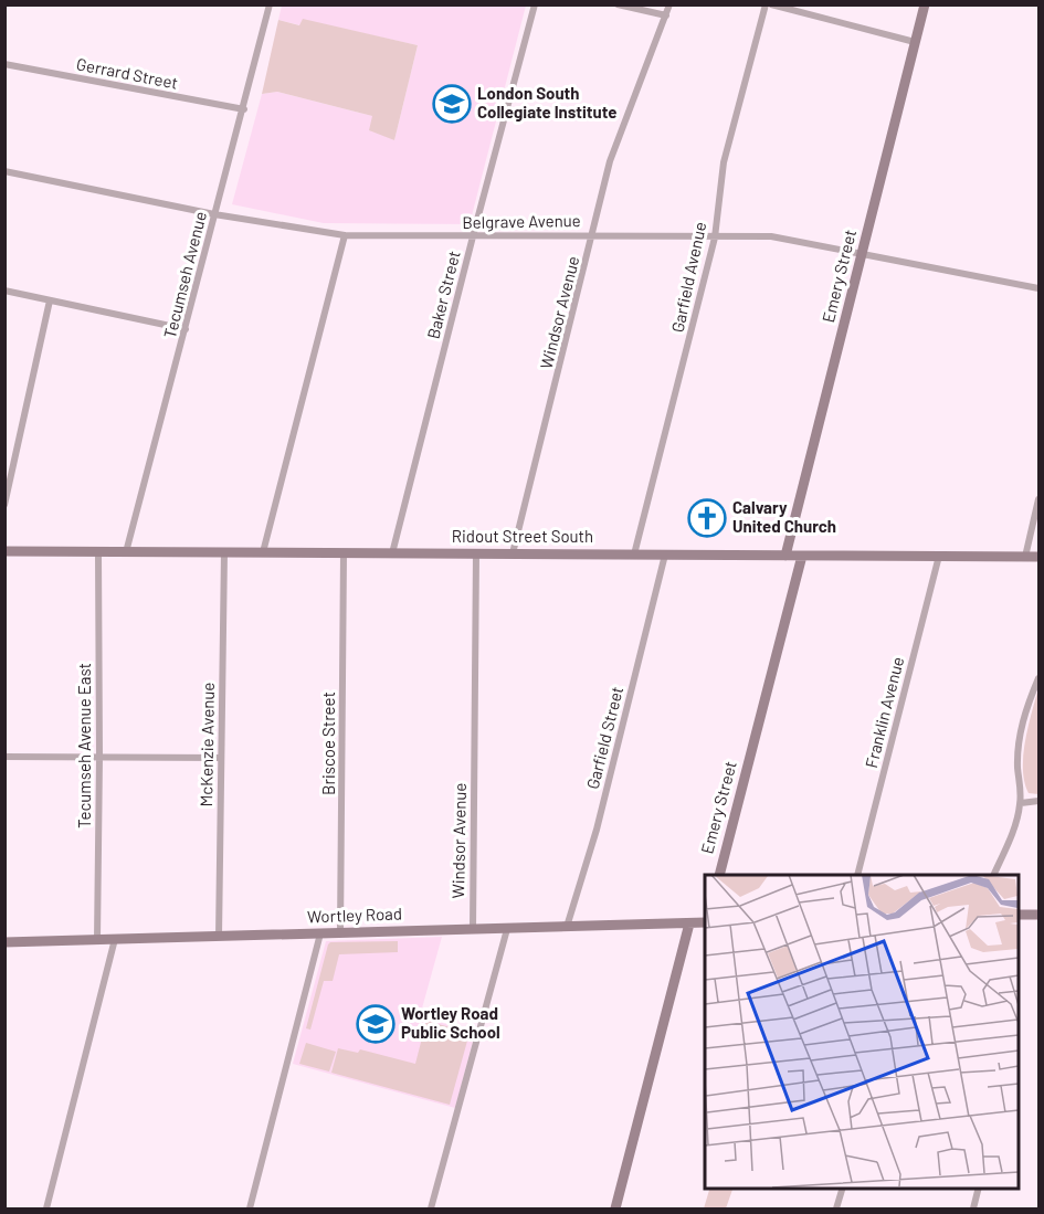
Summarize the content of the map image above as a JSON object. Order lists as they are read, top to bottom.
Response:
{
  "streets": {
    "street": [
      "Gerrard Street",
      "Belgrave Avenue",
      "Tecumseh Avenue",
      "Emery Street",
      "Garfield Avenue",
      "Baker Street",
      "Windsor Avenue",
      "Ridout Street South",
      "Franklin Avenue",
      "Garfield Street",
      "Briscoe Street",
      "McKenzie Avenue",
      "Tecumseh Avenue East",
      "Wortley Road"
    ]
  },
  "crossings": [
    ["Gerrard Street", "Tecumseh Avenue"],
    ["Belgrave Avenue", "Tecumseh Avenue"],
    ["Belgrave Avenue", "Emery Street"],
    ["Belgrave Avenue", "Garfield Avenue"],
    ["Belgrave Avenue", "Baker Street"],
    ["Belgrave Avenue", "Windsor Avenue"],
    ["Tecumseh Avenue", "Ridout Street South"],
    ["Emery Street", "Ridout Street South"],
    ["Garfield Avenue", "Ridout Street South"],
    ["Baker Street", "Ridout Street South"],
    ["Windsor Avenue", "Ridout Street South"],
    ["Windsor Avenue", "Wortley Road"],
    ["Ridout Street South", "Franklin Avenue"],
    ["Ridout Street South", "Garfield Street"],
    ["Ridout Street South", "Briscoe Street"],
    ["Ridout Street South", "McKenzie Avenue"],
    ["Ridout Street South", "Tecumseh Avenue East"],
    ["Garfield Street", "Wortley Road"],
    ["Briscoe Street", "Wortley Road"],
    ["McKenzie Avenue", "Wortley Road"],
    ["Tecumseh Avenue East", "Wortley Road"]
  ],
  "places": {
    "school or university": ["London South Collegiate Institute", "Wortley Road Public School"],
    "church": ["Calvary United Church"]
  }
}
